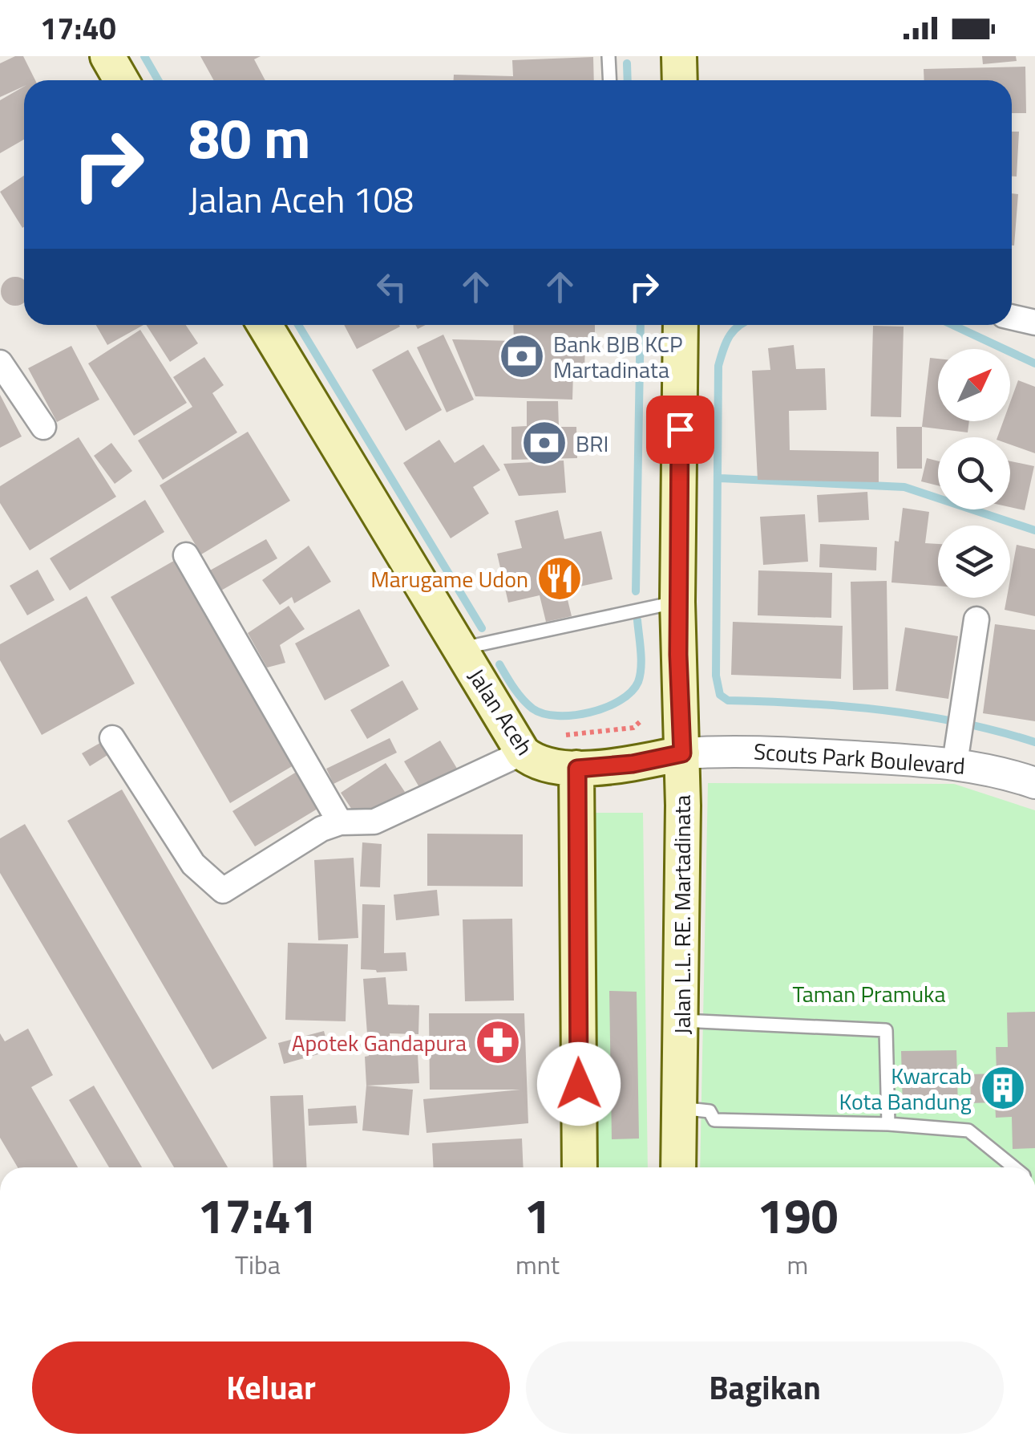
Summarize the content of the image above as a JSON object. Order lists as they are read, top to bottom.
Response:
{
  "streets": {
    "main road": ["Jalan Aceh", "Jalan L.L. RE. Martadinata"],
    "street": ["Scouts Park Boulevard"]
  },
  "crossings": [
    ["Jalan Aceh", "Scouts Park Boulevard"],
    ["Jalan Aceh", "Jalan L.L. RE. Martadinata"],
    ["Scouts Park Boulevard", "Jalan L.L. RE. Martadinata"]
  ],
  "parks": ["Taman Pramuka"],
  "places": {
    "bank": ["Bank BJB KCP Martadinata", "BRI"],
    "restaurant": ["Marugame Udon"],
    "pharmacy": ["Apotek Gandapura"],
    "building": ["Kwarcab Kota Bandung"]
  },
  "north": "top right",
  "page": {
    "status": "17:40",
    "turn": ["80 m", "Jalan Aceh 108"],
    "eta": [
      "17:41",
      "Tiba",
      "1",
      "mnt",
      "190",
      "m"
    ],
    "buttons": ["Keluar", "Bagikan"]
  }
}
